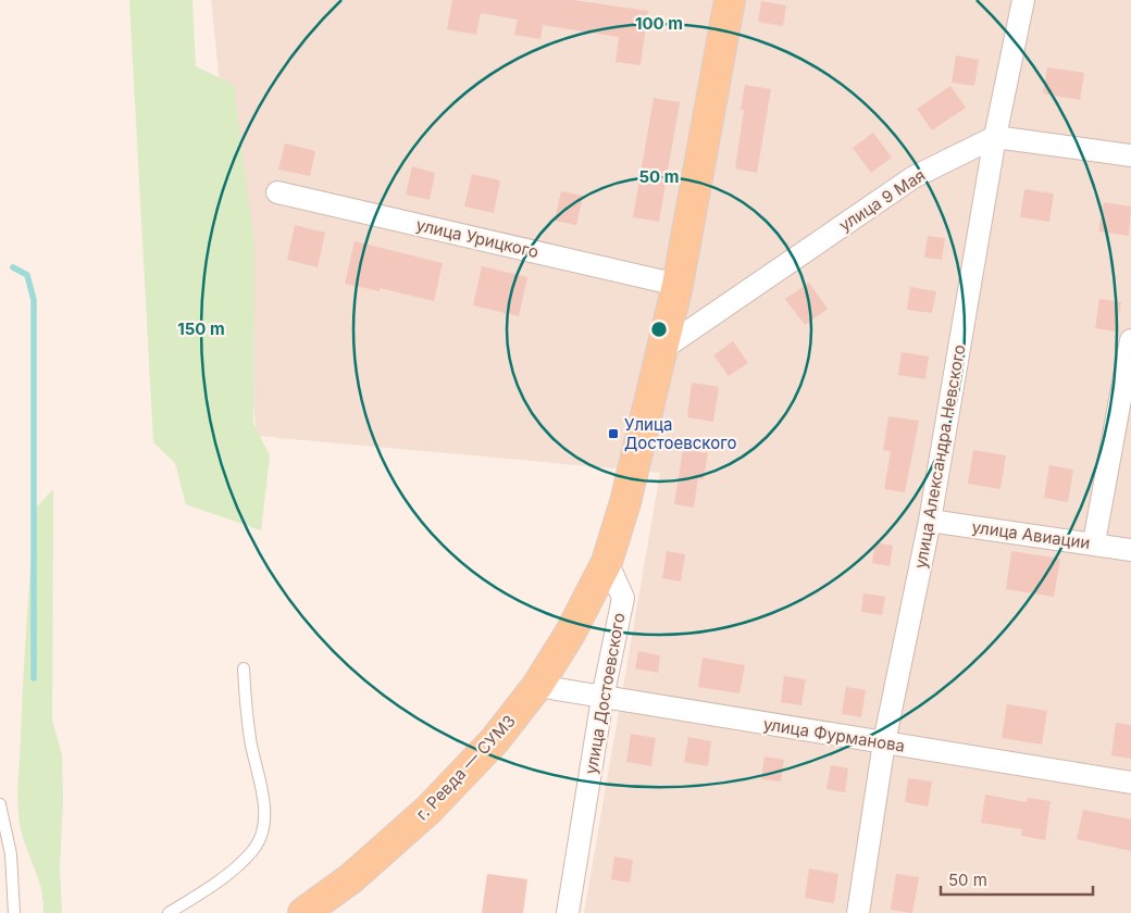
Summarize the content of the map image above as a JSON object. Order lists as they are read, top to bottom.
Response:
{
  "streets": {
    "main road": ["г. Ревда — СУМЗ"],
    "street": [
      "улица 9 Мая",
      "улица Урицкого",
      "улица Александра Невского",
      "улица Авиации",
      "улица Достоевского",
      "улица Фурманова"
    ]
  },
  "crossings": [
    ["улица 9 Мая", "улица Александра Невского"],
    ["улица Александра Невского", "улица Авиации"],
    ["улица Александра Невского", "улица Фурманова"],
    ["улица Достоевского", "улица Фурманова"],
    ["улица Достоевского", "г. Ревда — СУМЗ"],
    ["улица Фурманова", "г. Ревда — СУМЗ"]
  ],
  "places": {
    "transit": ["Улица Достоевского"]
  },
  "scale_bar": "50 m",
  "rings": ["100 m", "50 m", "150 m"]
}
